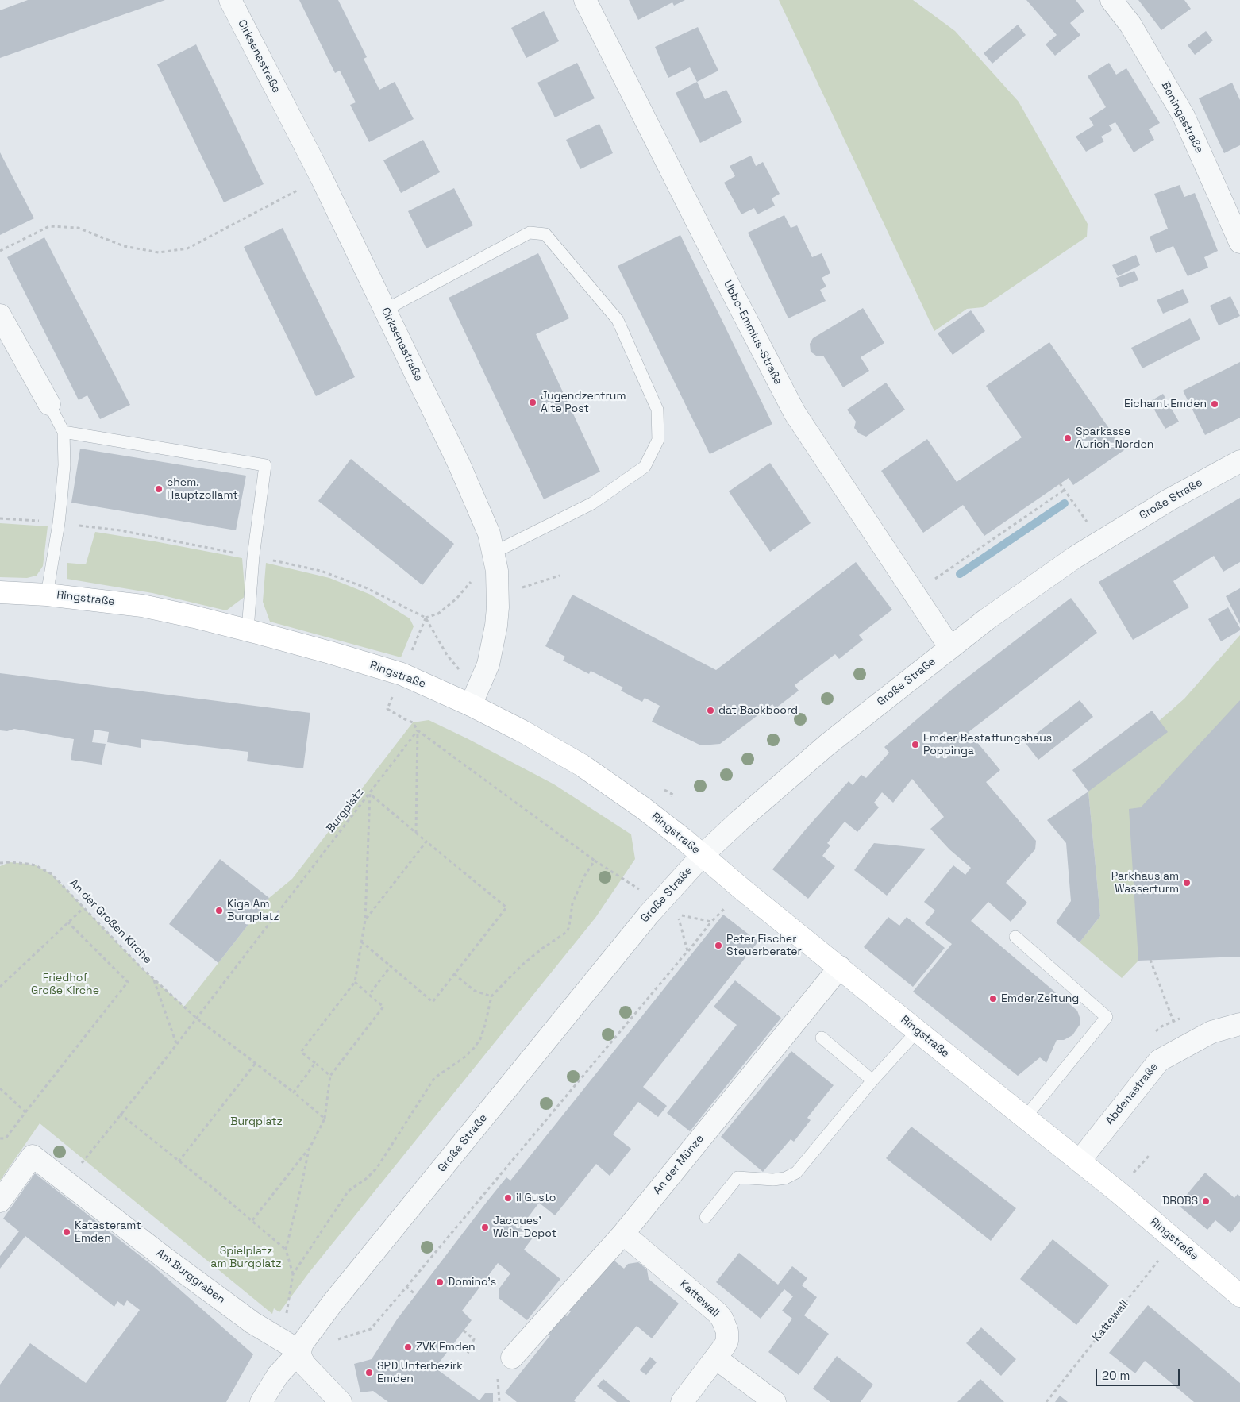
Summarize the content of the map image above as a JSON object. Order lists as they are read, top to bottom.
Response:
{
  "streets": {
    "street": [
      "Cirksenastraße",
      "Beningastraße",
      "Ubbo-Emmius-Straße",
      "Große Straße",
      "Ringstraße",
      "Abdenastraße",
      "An der Münze",
      "Am Burggraben",
      "Kattewall"
    ],
    "path": ["Burgplatz", "An der Großen Kirche"]
  },
  "crossings": [
    ["Cirksenastraße", "Ringstraße"],
    ["Ubbo-Emmius-Straße", "Große Straße"],
    ["Große Straße", "Ringstraße"],
    ["Große Straße", "Am Burggraben"],
    ["Ringstraße", "Abdenastraße"],
    ["Ringstraße", "An der Münze"],
    ["Ringstraße", "Kattewall"],
    ["Burgplatz", "An der Großen Kirche"],
    ["Burgplatz", "Am Burggraben"],
    ["An der Münze", "Kattewall"]
  ],
  "parks": ["Friedhof Große Kirche", "Burgplatz", "Spielplatz am Burgplatz"],
  "places": [
    "Jugendzentrum Alte Post",
    "Eichamt Emden",
    "Sparkasse Aurich-Norden",
    "ehem. Hauptzollamt",
    "dat Backboord",
    "Emder Bestattungshaus Poppinga",
    "Parkhaus am Wasserturm",
    "Kiga Am Burgplatz",
    "Peter Fischer Steuerberater",
    "Emder Zeitung",
    "il Gusto",
    "DROBS",
    "Jacques' Wein-Depot",
    "Katasteramt Emden",
    "Domino's",
    "ZVK Emden",
    "SPD Unterbezirk Emden"
  ],
  "scale_bar": "20 m"
}
